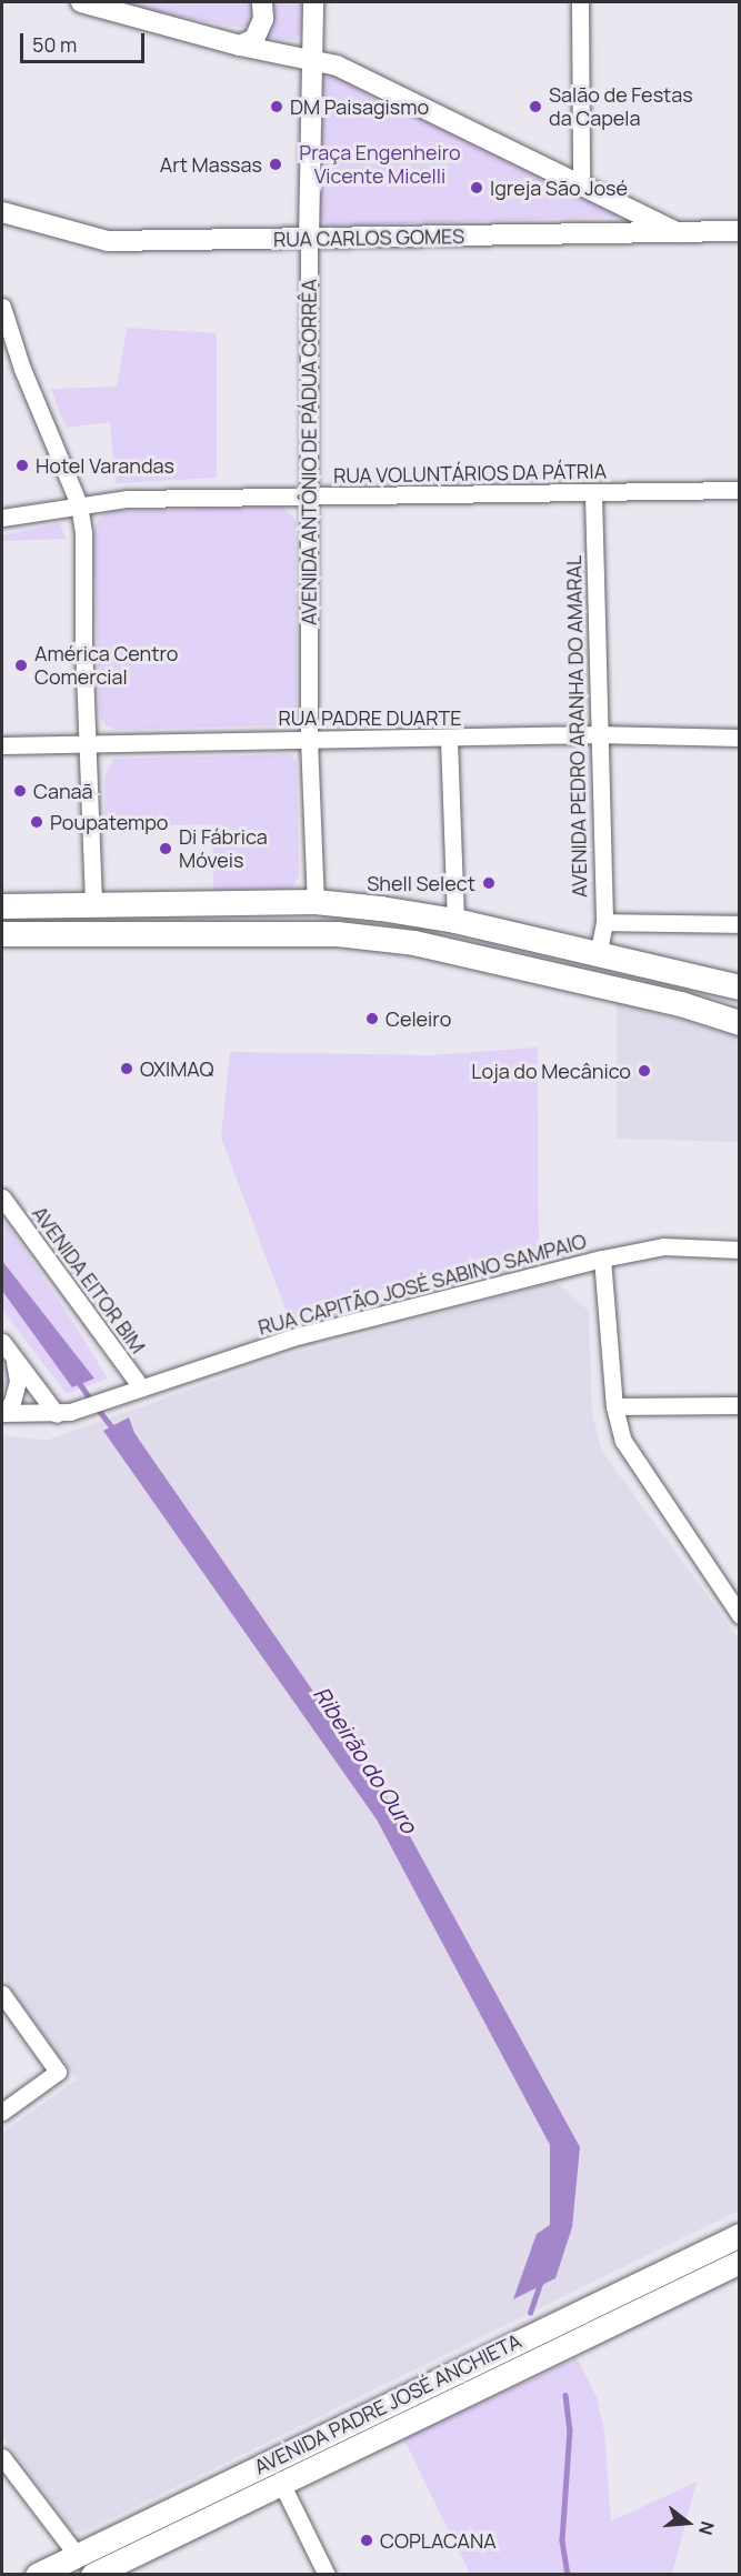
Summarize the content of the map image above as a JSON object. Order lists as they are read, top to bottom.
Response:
{
  "streets": {
    "main road": ["AVENIDA PADRE JOSÉ ANCHIETA"],
    "street": [
      "RUA CARLOS GOMES",
      "AVENIDA ANTÔNIO DE PÁDUA CORRÊA",
      "RUA VOLUNTÁRIOS DA PÁTRIA",
      "RUA PADRE DUARTE",
      "AVENIDA PEDRO ARANHA DO AMARAL",
      "AVENIDA EITOR BIM",
      "RUA CAPITÃO JOSÉ SABINO SAMPAIO"
    ]
  },
  "crossings": [
    ["RUA CARLOS GOMES", "AVENIDA ANTÔNIO DE PÁDUA CORRÊA"],
    ["AVENIDA ANTÔNIO DE PÁDUA CORRÊA", "RUA VOLUNTÁRIOS DA PÁTRIA"],
    ["AVENIDA ANTÔNIO DE PÁDUA CORRÊA", "RUA PADRE DUARTE"],
    ["RUA VOLUNTÁRIOS DA PÁTRIA", "AVENIDA PEDRO ARANHA DO AMARAL"],
    ["RUA PADRE DUARTE", "AVENIDA PEDRO ARANHA DO AMARAL"],
    ["AVENIDA EITOR BIM", "RUA CAPITÃO JOSÉ SABINO SAMPAIO"]
  ],
  "water": ["Ribeirão do Ouro"],
  "parks": ["Praça Engenheiro Vicente Micelli"],
  "places": [
    "DM Paisagismo",
    "Salão de Festas da Capela",
    "Art Massas",
    "Igreja São José",
    "Hotel Varandas",
    "América Centro Comercial",
    "Canaã",
    "Poupatempo",
    "Di Fábrica Móveis",
    "Shell Select",
    "Celeiro",
    "OXIMAQ",
    "Loja do Mecânico",
    "COPLACANA"
  ],
  "scale_bar": "50 m",
  "north": "right"
}
